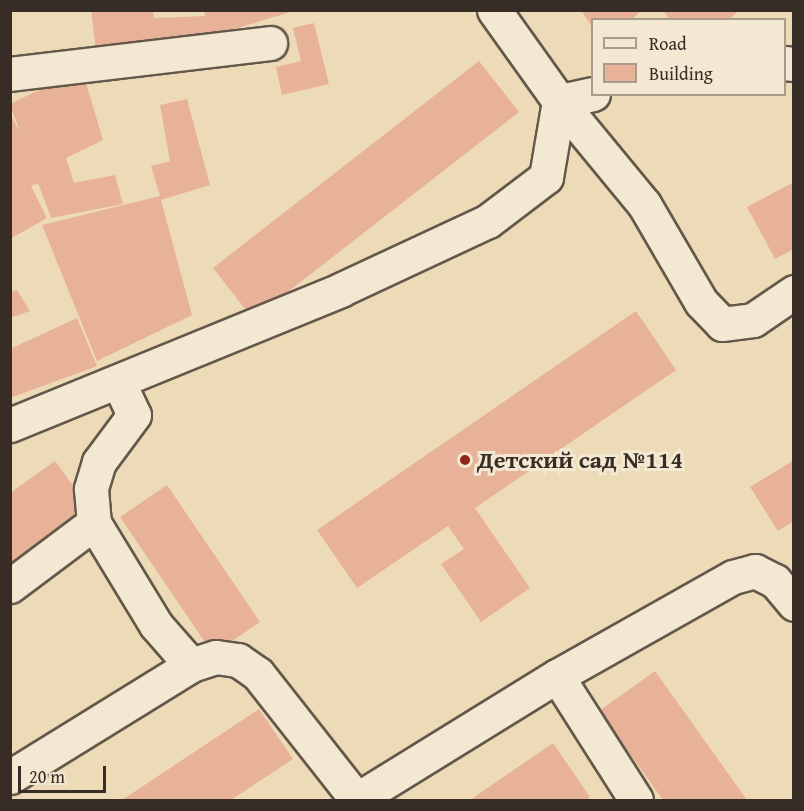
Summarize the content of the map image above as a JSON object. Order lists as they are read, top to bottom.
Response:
{
  "places": ["Детский сад №114"],
  "legend": ["Road", "Building"],
  "scale_bar": "20 m"
}
